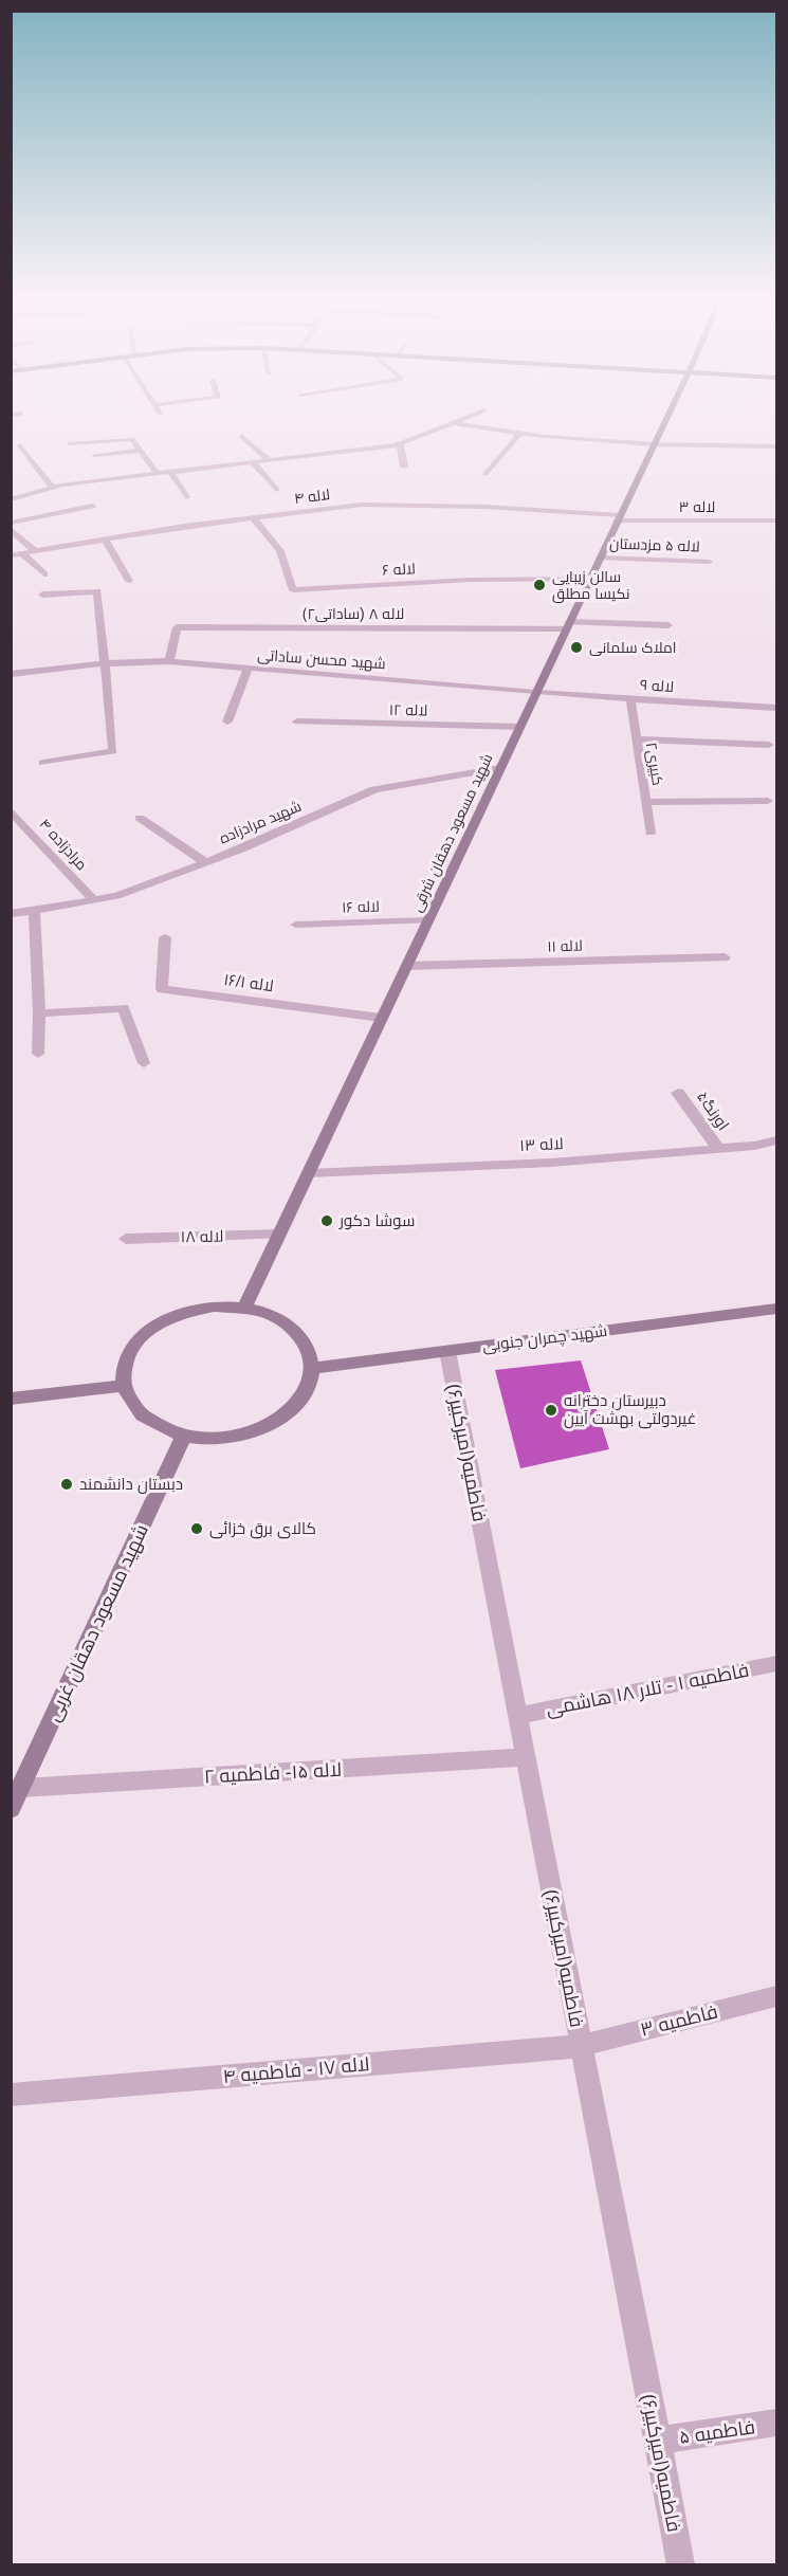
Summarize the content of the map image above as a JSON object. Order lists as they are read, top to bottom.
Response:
{
  "streets": {
    "main road": ["شهید مسعود دهقان شرقی", "شهید چمران جنوبی", "شهید مسعود دهقان غربی"],
    "street": [
      "لاله ۴",
      "لاله ۳",
      "لاله ۵ مزدستان",
      "لاله ۶",
      "لاله ۸ (ساداتی۲)",
      "شهید محسن ساداتی",
      "لاله ۹",
      "لاله ۱۲",
      "کبیری۲",
      "شهید مرادزاده",
      "مرادزاده ۴",
      "لاله ۱۶",
      "لاله ۱۱",
      "لاله ۱۶/۱",
      "اورنگ۵",
      "لاله ۱۳",
      "لاله ۱۸",
      "فاطمیه(امیرکبیر۶)",
      "فاطمیه ۱ - تلار ۱۸ هاشمی",
      "لاله ۱۵- فاطمیه ۲",
      "فاطمیه ۳",
      "لاله ۱۷ - فاطمیه ۴",
      "فاطمیه ۵"
    ]
  },
  "crossings": [
    ["لاله ۴", "لاله ۳"],
    ["لاله ۴", "لاله ۶"],
    ["لاله ۴", "شهید مسعود دهقان شرقی"],
    ["لاله ۳", "شهید مسعود دهقان شرقی"],
    ["لاله ۵ مزدستان", "شهید مسعود دهقان شرقی"],
    ["لاله ۶", "شهید مسعود دهقان شرقی"],
    ["لاله ۸ (ساداتی۲)", "شهید محسن ساداتی"],
    ["لاله ۸ (ساداتی۲)", "شهید مسعود دهقان شرقی"],
    ["شهید محسن ساداتی", "لاله ۹"],
    ["شهید محسن ساداتی", "شهید مسعود دهقان شرقی"],
    ["لاله ۹", "کبیری۲"],
    ["لاله ۹", "شهید مسعود دهقان شرقی"],
    ["لاله ۱۲", "شهید مسعود دهقان شرقی"],
    ["شهید مرادزاده", "شهید مسعود دهقان شرقی"],
    ["شهید مرادزاده", "مرادزاده ۴"],
    ["شهید مسعود دهقان شرقی", "لاله ۱۶"],
    ["شهید مسعود دهقان شرقی", "لاله ۱۱"],
    ["شهید مسعود دهقان شرقی", "لاله ۱۶/۱"],
    ["شهید مسعود دهقان شرقی", "لاله ۱۳"],
    ["شهید مسعود دهقان شرقی", "لاله ۱۸"],
    ["شهید مسعود دهقان شرقی", "شهید چمران جنوبی"],
    ["شهید مسعود دهقان شرقی", "شهید مسعود دهقان غربی"],
    ["اورنگ۵", "لاله ۱۳"],
    ["شهید چمران جنوبی", "فاطمیه(امیرکبیر۶)"],
    ["شهید چمران جنوبی", "شهید مسعود دهقان غربی"],
    ["فاطمیه(امیرکبیر۶)", "فاطمیه ۱ - تلار ۱۸ هاشمی"],
    ["فاطمیه(امیرکبیر۶)", "لاله ۱۵- فاطمیه ۲"],
    ["فاطمیه(امیرکبیر۶)", "فاطمیه ۳"],
    ["فاطمیه(امیرکبیر۶)", "لاله ۱۷ - فاطمیه ۴"],
    ["فاطمیه(امیرکبیر۶)", "فاطمیه ۵"],
    ["شهید مسعود دهقان غربی", "لاله ۱۵- فاطمیه ۲"],
    ["فاطمیه ۳", "لاله ۱۷ - فاطمیه ۴"]
  ],
  "places": [
    "سالن زیبایی نکیسا مطلق",
    "املاک سلمانی",
    "سوشا دکور",
    "دبیرستان دخترانه غیردولتی بهشت آیین",
    "دبستان دانشمند",
    "کالای برق خزائی"
  ]
}
